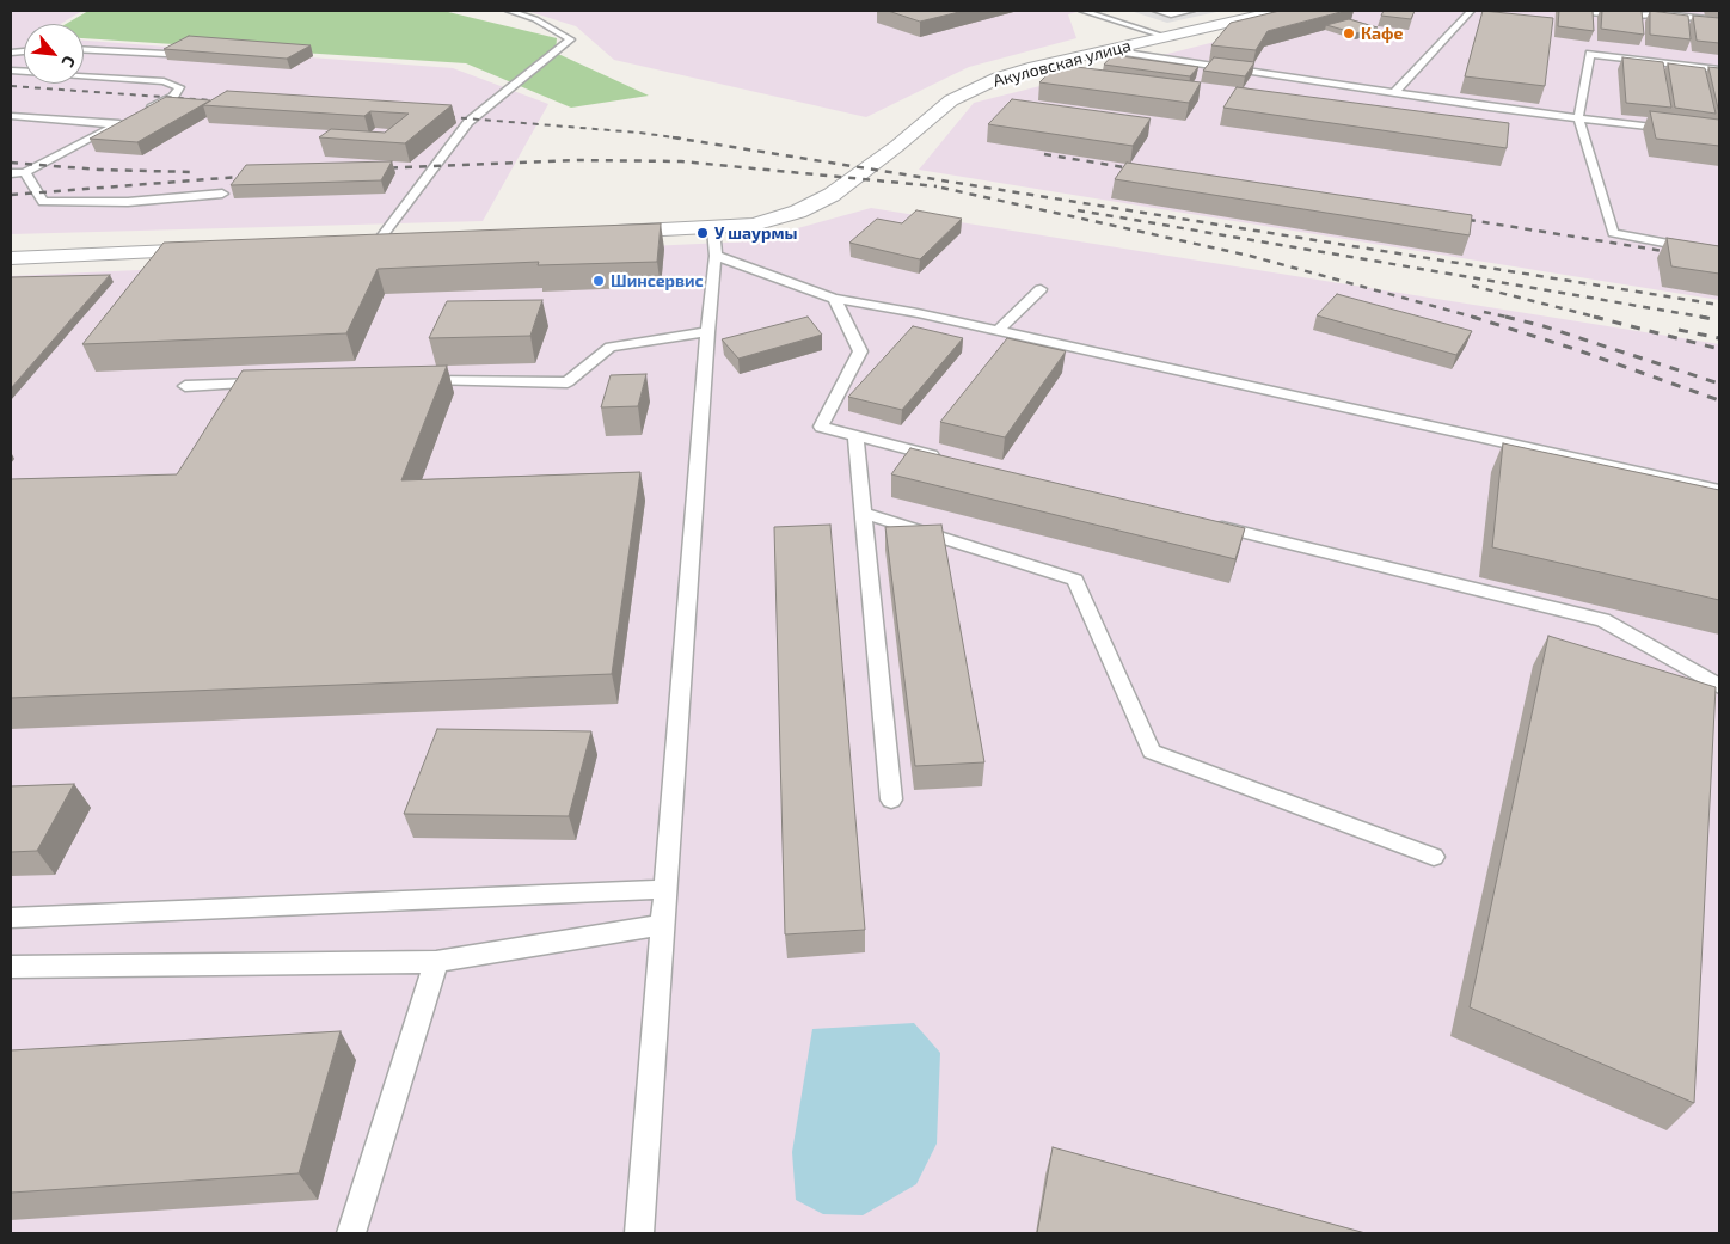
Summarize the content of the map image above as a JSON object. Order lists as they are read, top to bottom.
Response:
{
  "streets": {
    "street": ["Акуловская улица"]
  },
  "places": ["Кафе", "У шаурмы", "Шинсервис"],
  "north": "bottom right"
}
